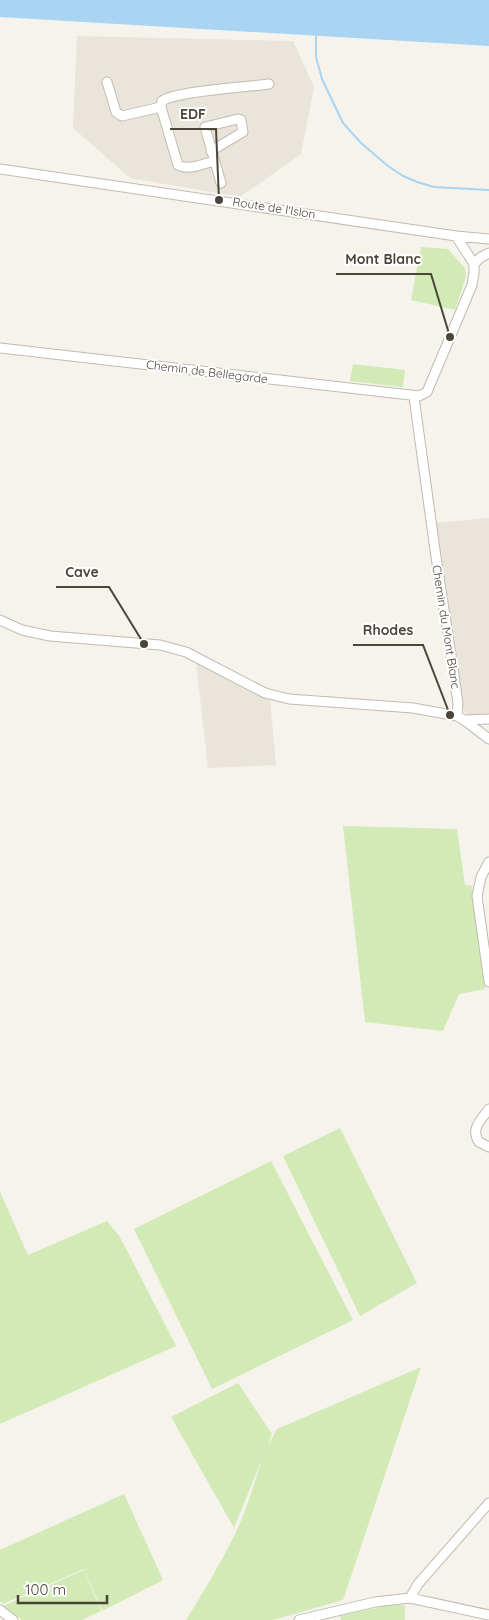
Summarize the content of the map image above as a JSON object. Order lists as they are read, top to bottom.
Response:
{
  "streets": {
    "street": ["Route de l'Islon", "Chemin de Bellegarde", "Chemin du Mont Blanc"]
  },
  "crossings": [
    ["Chemin de Bellegarde", "Chemin du Mont Blanc"]
  ],
  "places": [
    "EDF",
    "Mont Blanc",
    "Cave",
    "Rhodes"
  ],
  "scale_bar": "100 m"
}
